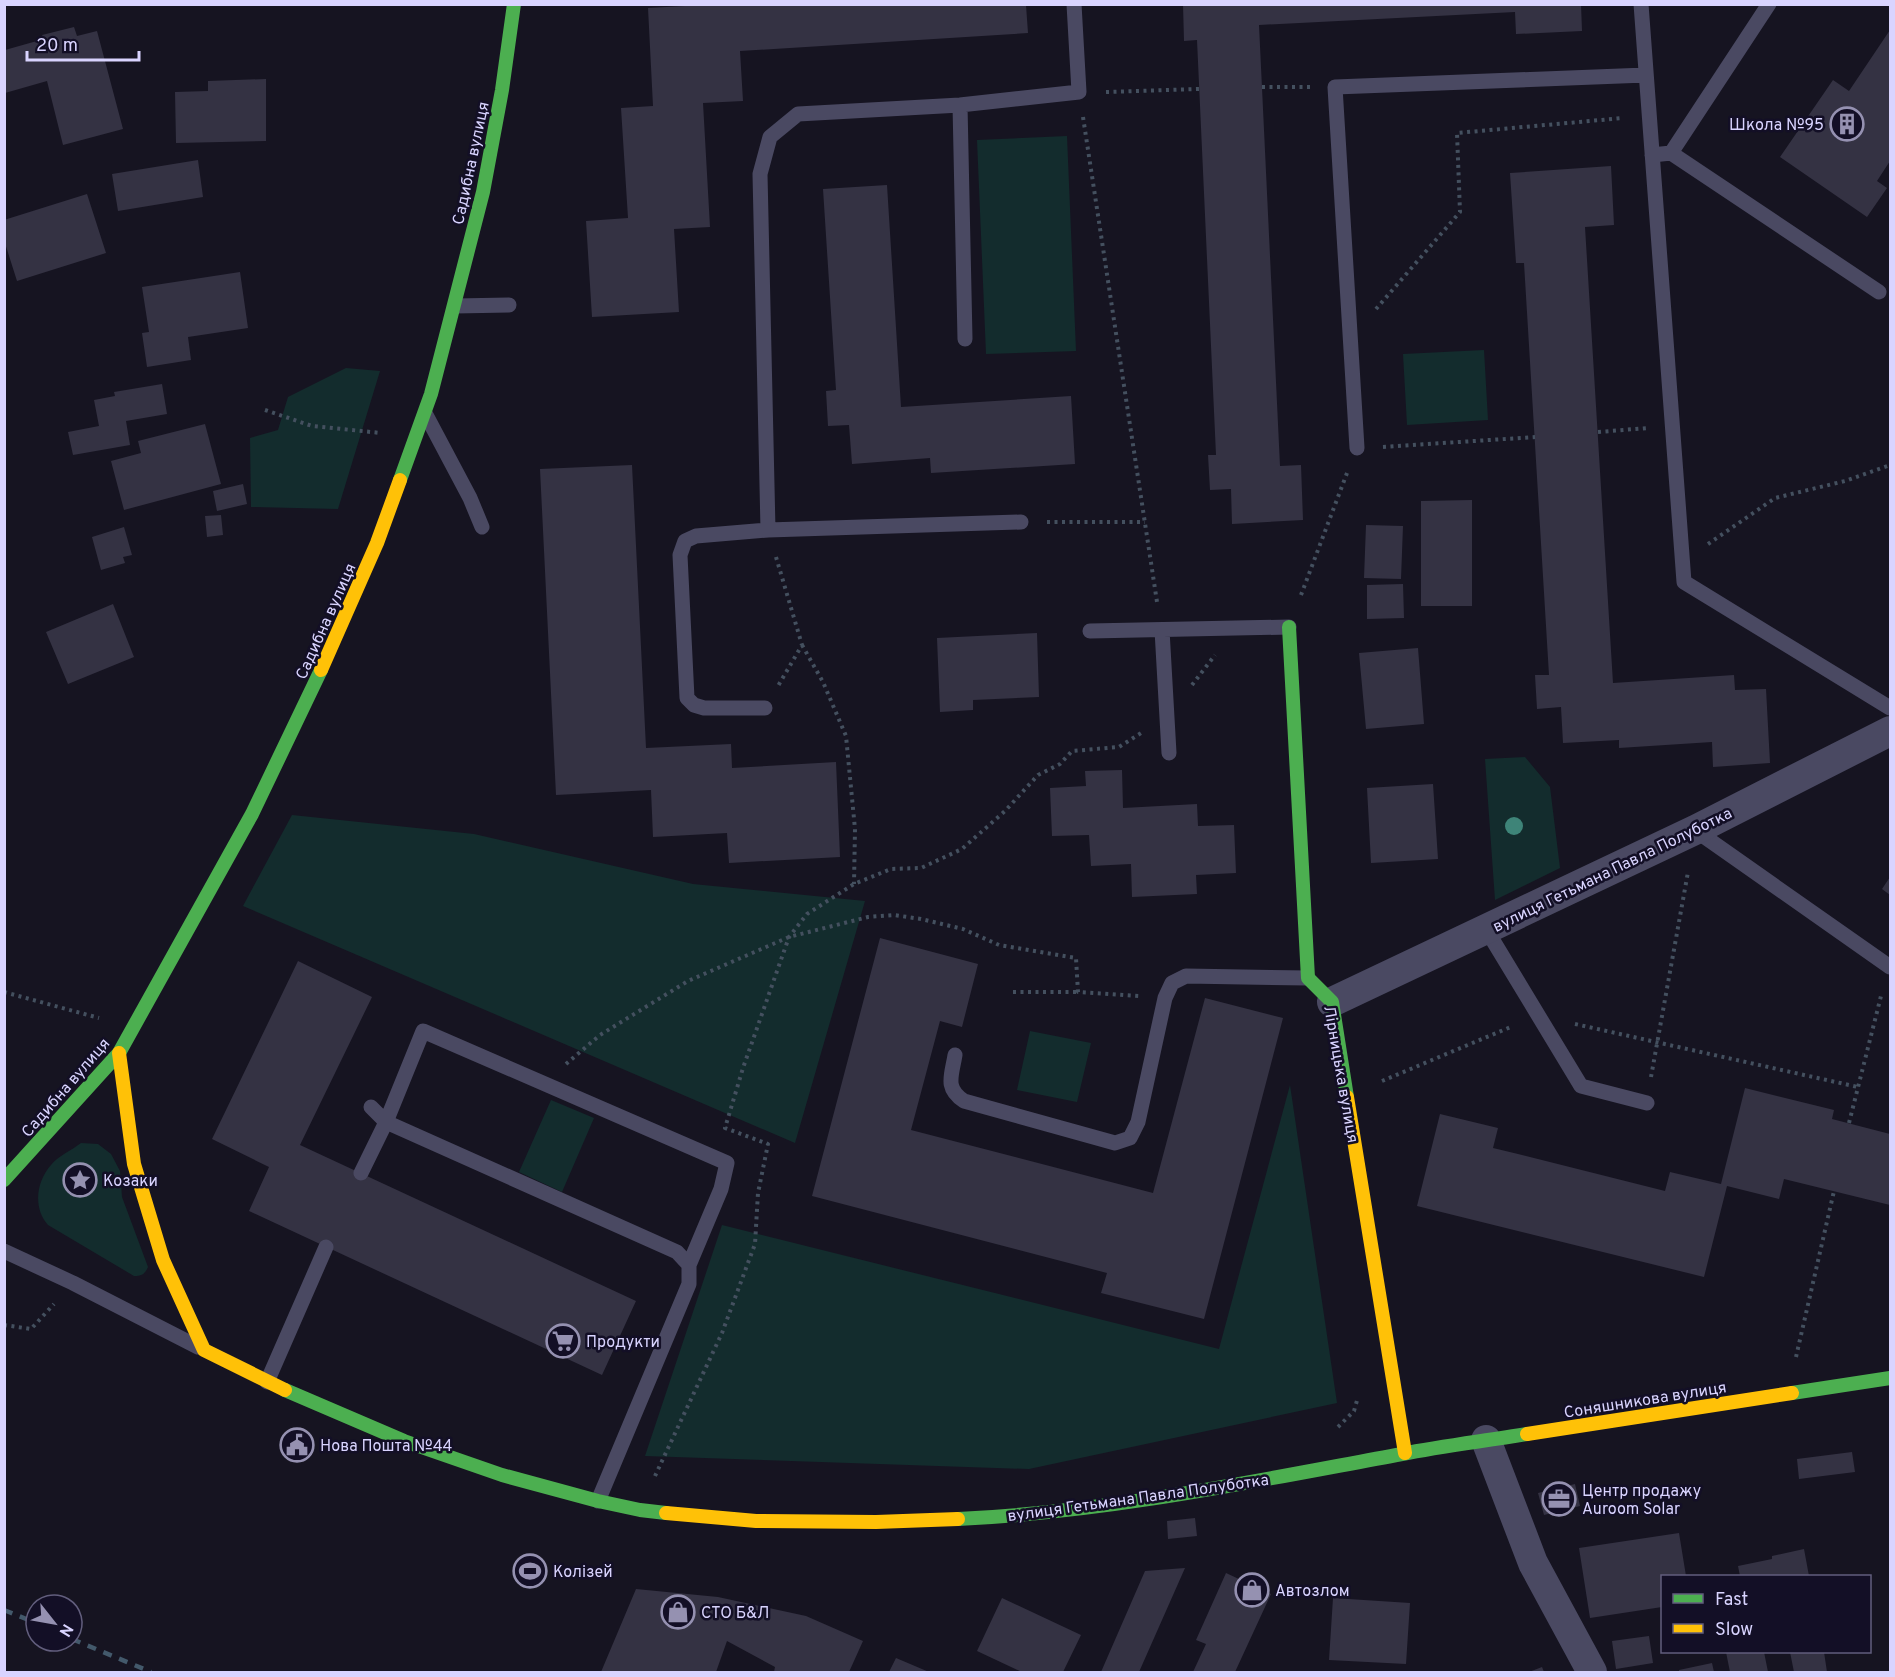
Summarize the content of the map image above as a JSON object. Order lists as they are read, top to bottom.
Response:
{
  "streets": {
    "street": [
      "Садибна вулиця",
      "вулиця Гетьмана Павла Полуботка",
      "Лірницька вулиця",
      "Соняшникова вулиця"
    ]
  },
  "crossings": [
    ["вулиця Гетьмана Павла Полуботка", "Лірницька вулиця"],
    ["вулиця Гетьмана Павла Полуботка", "Соняшникова вулиця"],
    ["Лірницька вулиця", "Соняшникова вулиця"]
  ],
  "places": {
    "building": ["Школа №95"],
    "place": ["Козаки"],
    "supermarket": ["Продукти"],
    "public building": ["Нова Пошта №44"],
    "office": ["Центр продажу Auroom Solar"],
    "sports": ["Колізей"],
    "shop": ["Автозлом", "СТО Б&Л"]
  },
  "legend": ["Fast", "Slow"],
  "scale_bar": "20 m",
  "north": "bottom right"
}
